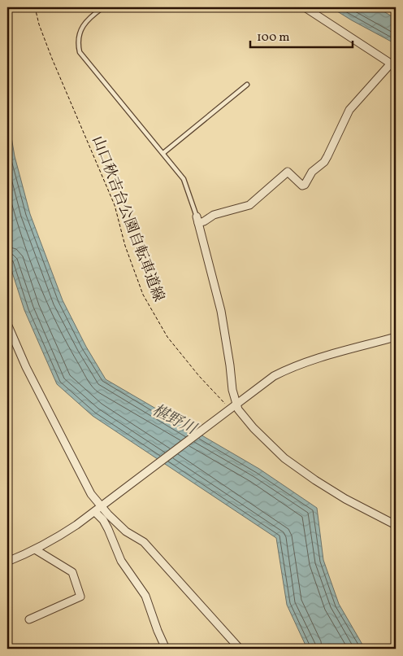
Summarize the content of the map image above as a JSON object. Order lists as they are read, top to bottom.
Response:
{
  "streets": {
    "path": ["山口秋吉台公園自転車道線"]
  },
  "water": ["椹野川"],
  "scale_bar": "100 m"
}
